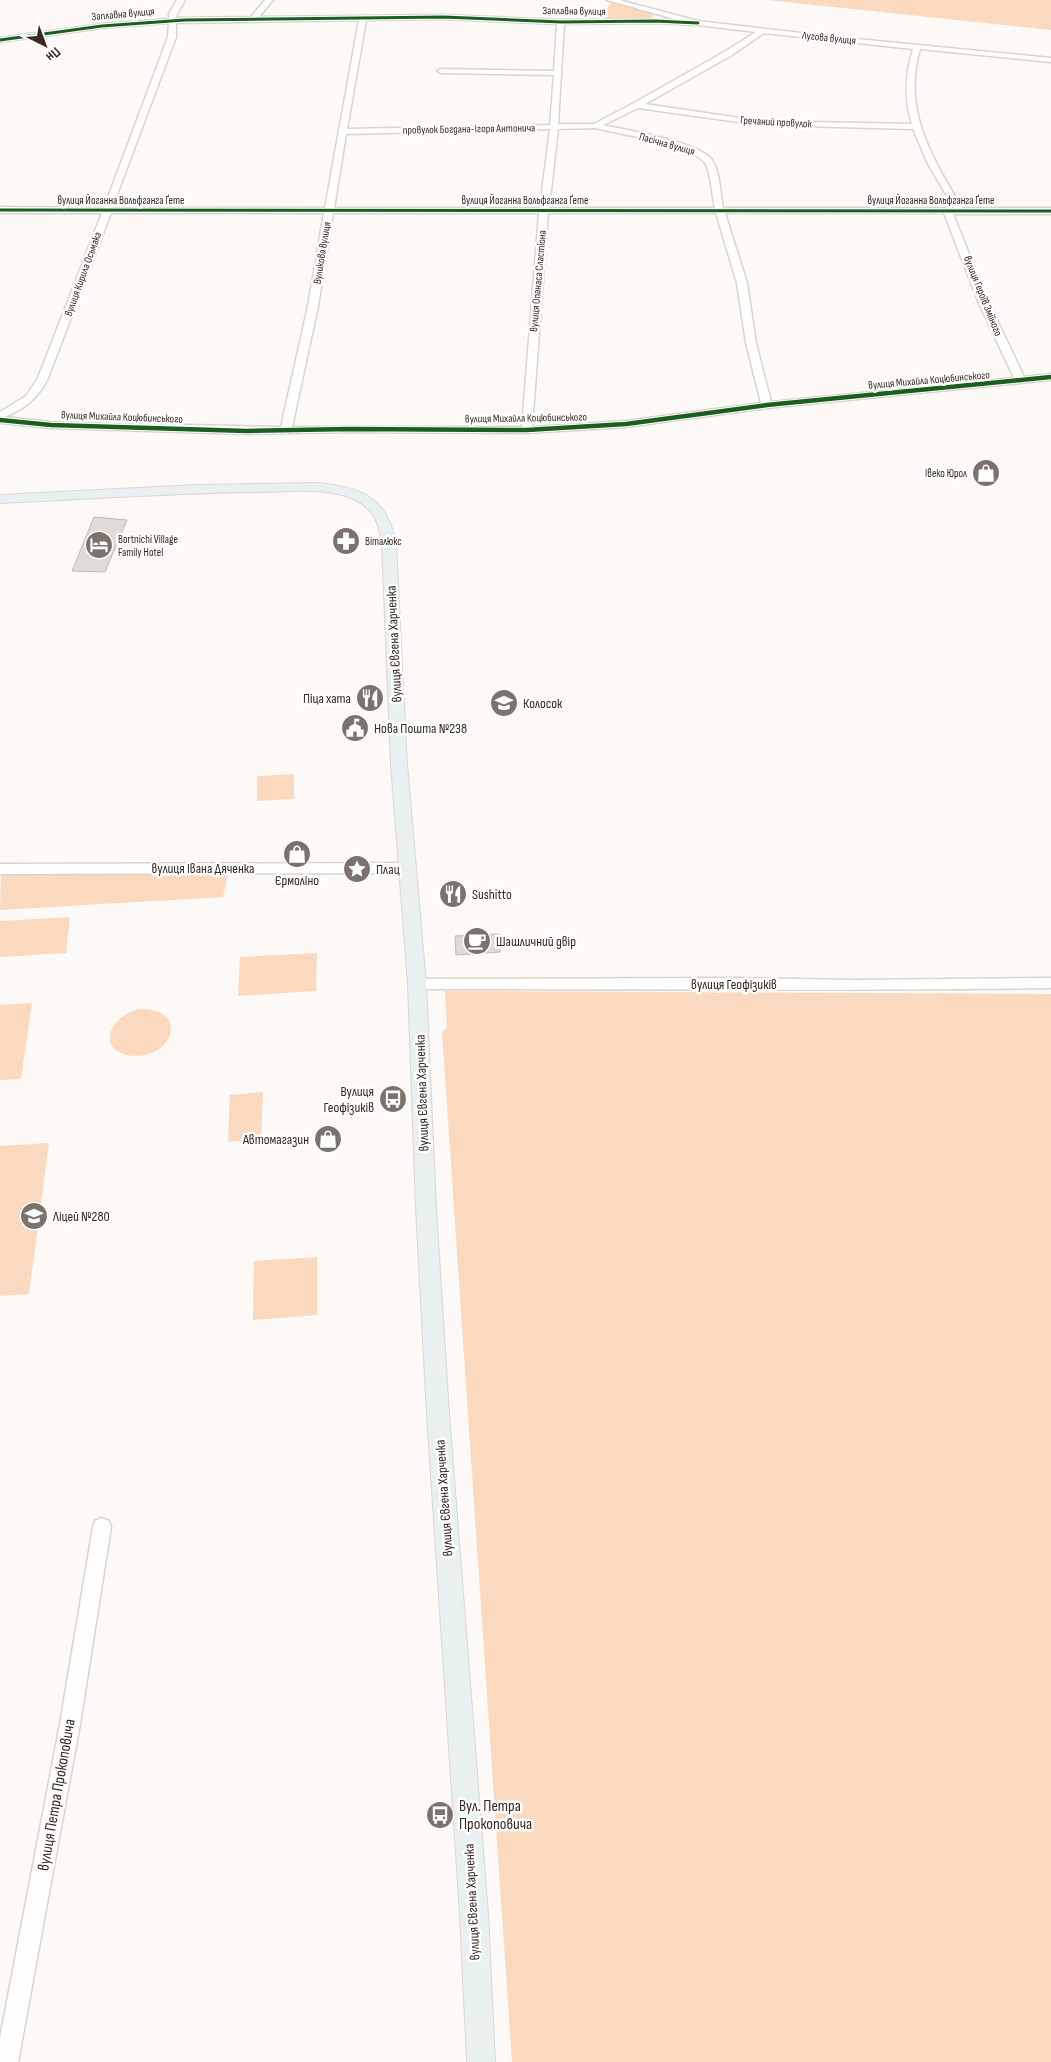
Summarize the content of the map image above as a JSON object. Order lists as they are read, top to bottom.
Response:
{
  "streets": {
    "main road": ["вулиця Євгена Харченка"],
    "street": [
      "Заплавна вулиця",
      "Лугова вулиця",
      "Гречаний провулок",
      "провулок Богдана-Ігоря Антонича",
      "Пасічна вулиця",
      "вулиця Йоганна Вольфганга Ґете",
      "Вуликова вулиця",
      "вулиця Кирила Осьмака",
      "вулиця Опанаса Сластіона",
      "вулиця Героїв Зміїного",
      "вулиця Михайла Коцюбинського",
      "вулиця Івана Дяченка",
      "вулиця Геофізиків",
      "вулиця Петра Прокоповича"
    ]
  },
  "crossings": [
    ["Заплавна вулиця", "Лугова вулиця"],
    ["Заплавна вулиця", "Вуликова вулиця"],
    ["Заплавна вулиця", "вулиця Кирила Осьмака"],
    ["Заплавна вулиця", "вулиця Опанаса Сластіона"],
    ["провулок Богдана-Ігоря Антонича", "Пасічна вулиця"],
    ["провулок Богдана-Ігоря Антонича", "Вуликова вулиця"],
    ["провулок Богдана-Ігоря Антонича", "вулиця Опанаса Сластіона"],
    ["Пасічна вулиця", "вулиця Йоганна Вольфганга Ґете"],
    ["Пасічна вулиця", "вулиця Михайла Коцюбинського"],
    ["вулиця Йоганна Вольфганга Ґете", "Вуликова вулиця"],
    ["вулиця Йоганна Вольфганга Ґете", "вулиця Кирила Осьмака"],
    ["вулиця Йоганна Вольфганга Ґете", "вулиця Опанаса Сластіона"],
    ["вулиця Йоганна Вольфганга Ґете", "вулиця Героїв Зміїного"],
    ["Вуликова вулиця", "вулиця Михайла Коцюбинського"],
    ["вулиця Опанаса Сластіона", "вулиця Михайла Коцюбинського"],
    ["вулиця Героїв Зміїного", "вулиця Михайла Коцюбинського"],
    ["вулиця Євгена Харченка", "вулиця Івана Дяченка"],
    ["вулиця Євгена Харченка", "вулиця Геофізиків"]
  ],
  "places": {
    "shop": ["Івеко Юрол", "Єрмоліно", "Автомагазин"],
    "pharmacy": ["Віталюкс"],
    "hotel": ["Bortnichi Village Family Hotel"],
    "restaurant": ["Піца хата", "Sushitto"],
    "school or university": ["Колосок", "Ліцей №280"],
    "public building": ["Нова Пошта №238"],
    "place": ["Плац"],
    "cafe": ["Шашличний двір"],
    "bus stop": ["Вулиця Геофізиків", "Вул. Петра Прокоповича"]
  },
  "north": "bottom right"
}
